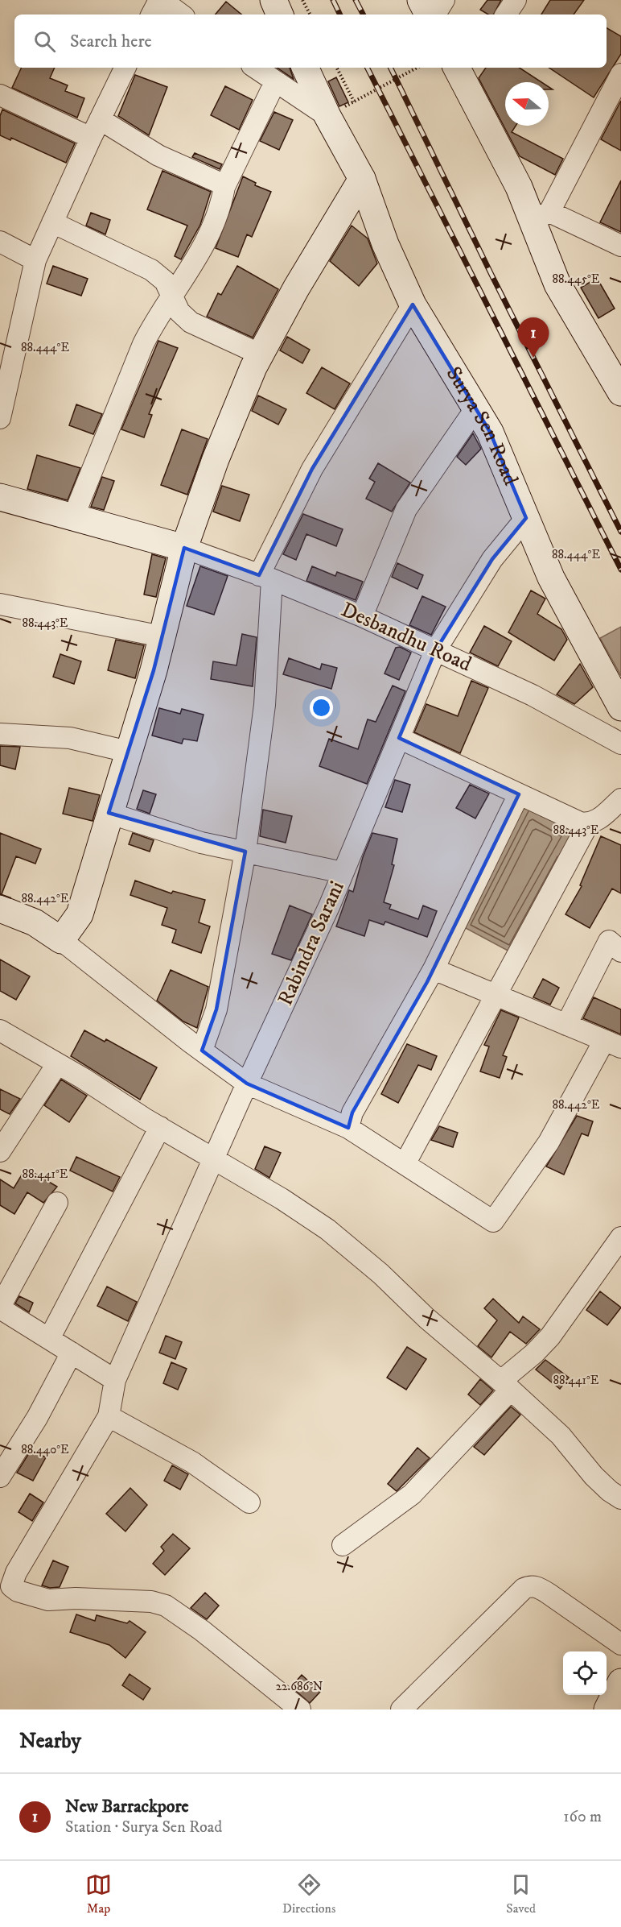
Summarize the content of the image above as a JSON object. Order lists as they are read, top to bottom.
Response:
{
  "streets": {
    "street": ["Surya Sen Road", "Desbandhu Road", "Rabindra Sarani"]
  },
  "crossings": [
    ["Surya Sen Road", "Rabindra Sarani"],
    ["Desbandhu Road", "Rabindra Sarani"]
  ],
  "north": "left",
  "page": {
    "search": "Search here",
    "pins": "1",
    "heading": "Nearby",
    "list": [
      {
        "mark": "1",
        "name": "New Barrackpore",
        "note": "Station · Surya Sen Road",
        "value": "160 m"
      }
    ],
    "nav": ["Map", "Directions", "Saved"]
  },
  "coordinates": [
    "88.445°E",
    "88.444°E",
    "88.443°E",
    "88.442°E",
    "88.441°E",
    "88.440°E",
    "22.686°N"
  ]
}
